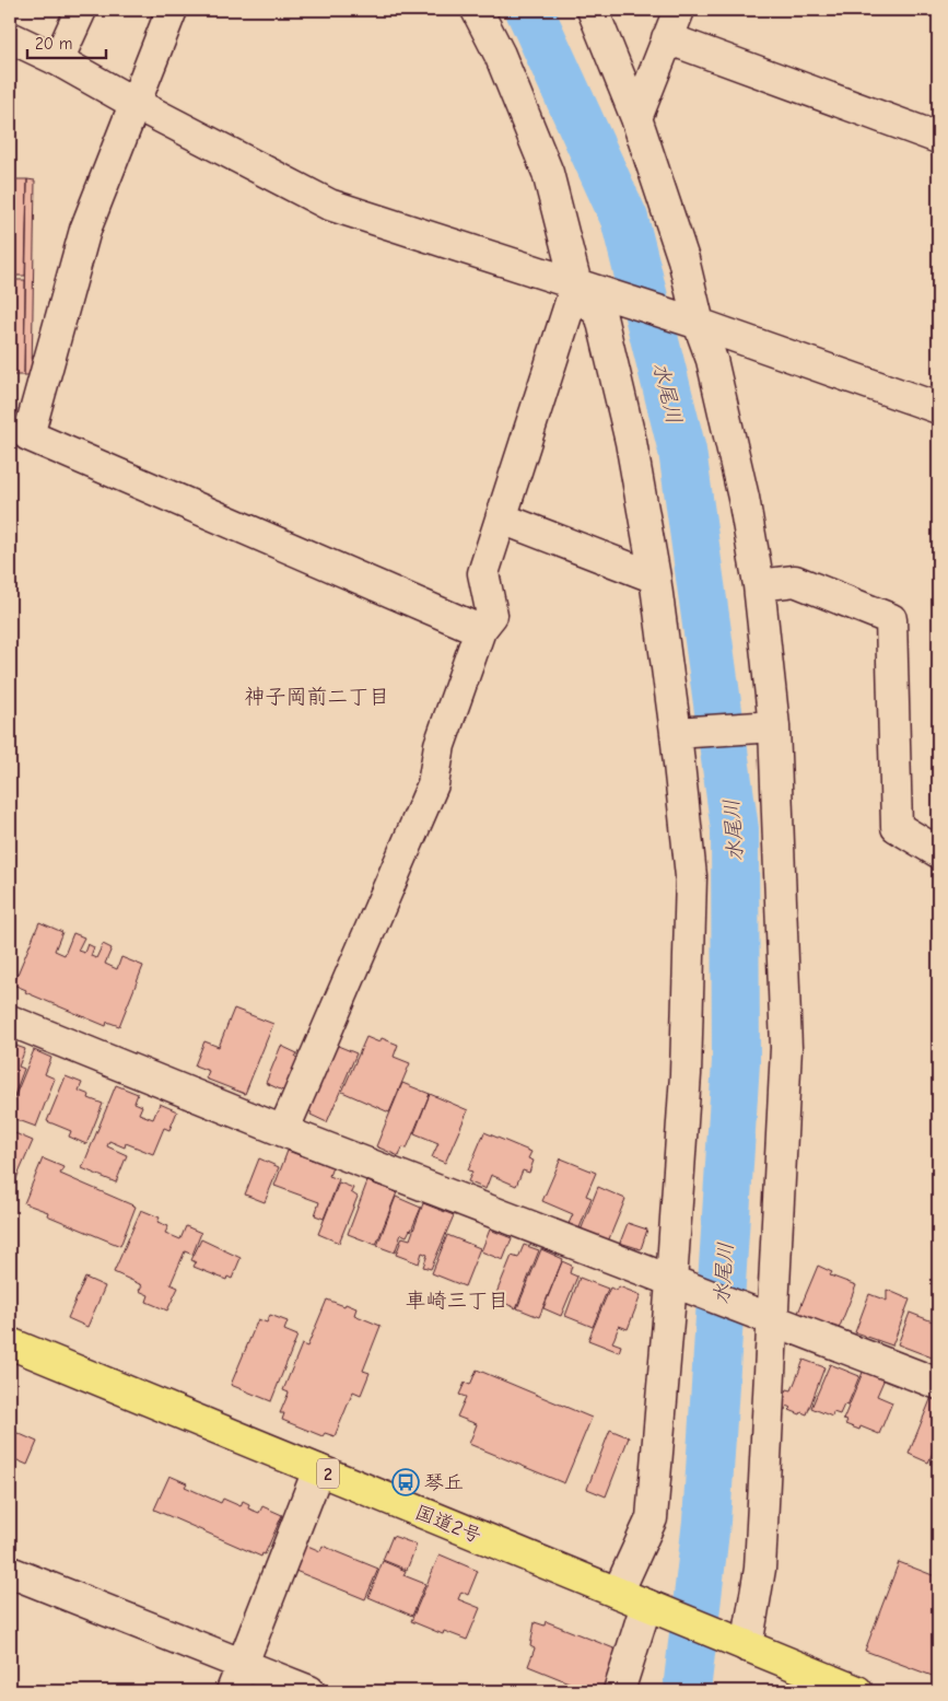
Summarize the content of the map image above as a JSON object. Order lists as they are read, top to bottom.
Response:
{
  "streets": {
    "highway": ["2", "国道2号"]
  },
  "districts": ["神子岡前二丁目", "車崎三丁目"],
  "water": ["水尾川"],
  "places": {
    "bus stop": ["琴丘"]
  },
  "scale_bar": "20 m"
}
